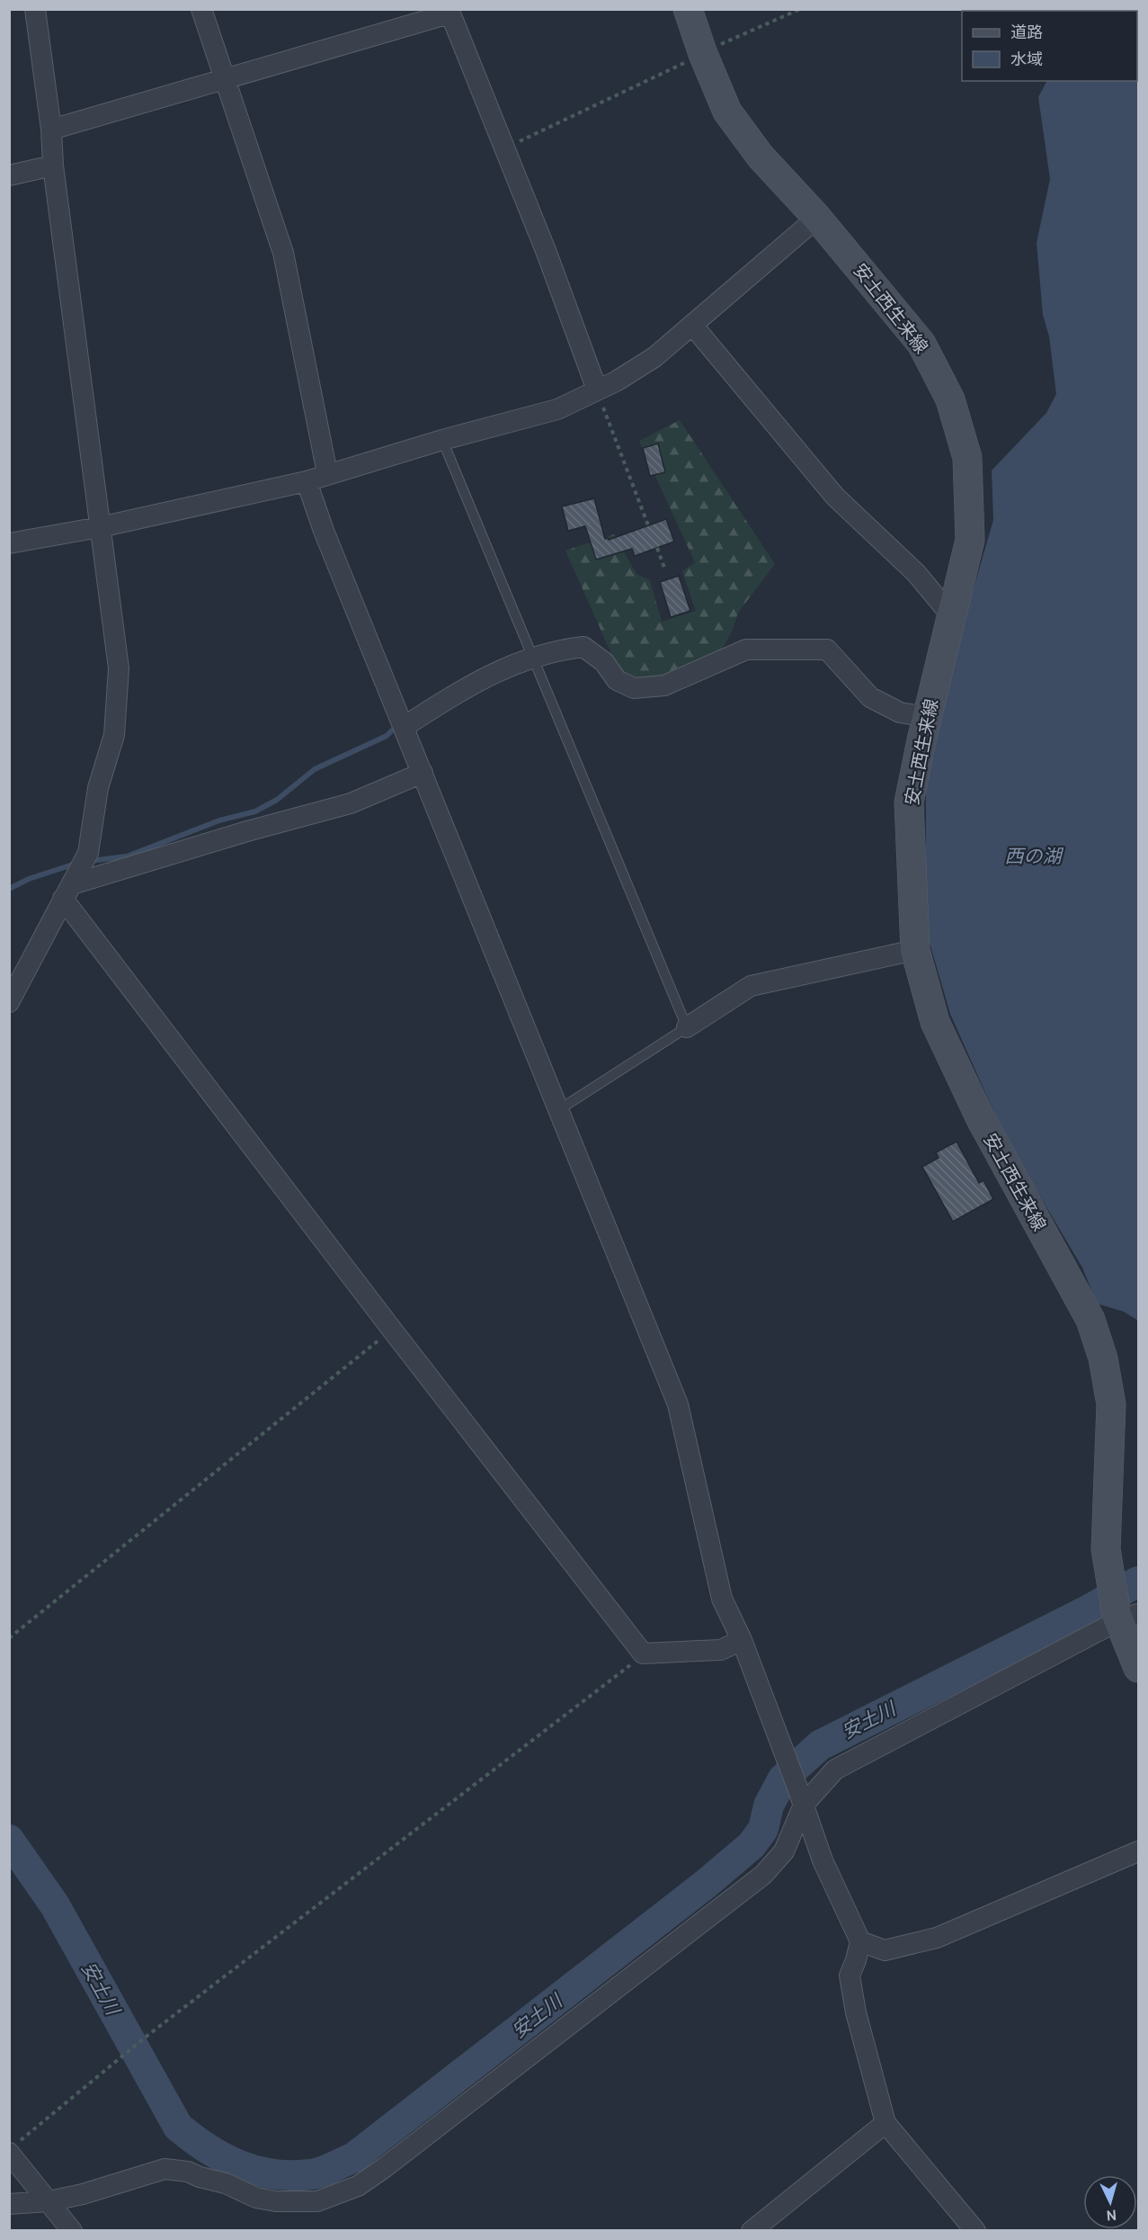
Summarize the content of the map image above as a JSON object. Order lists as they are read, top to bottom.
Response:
{
  "streets": {
    "main road": ["安土西生来線"]
  },
  "water": ["西の湖", "安土川"],
  "legend": ["道路", "水域"],
  "north": "bottom"
}
